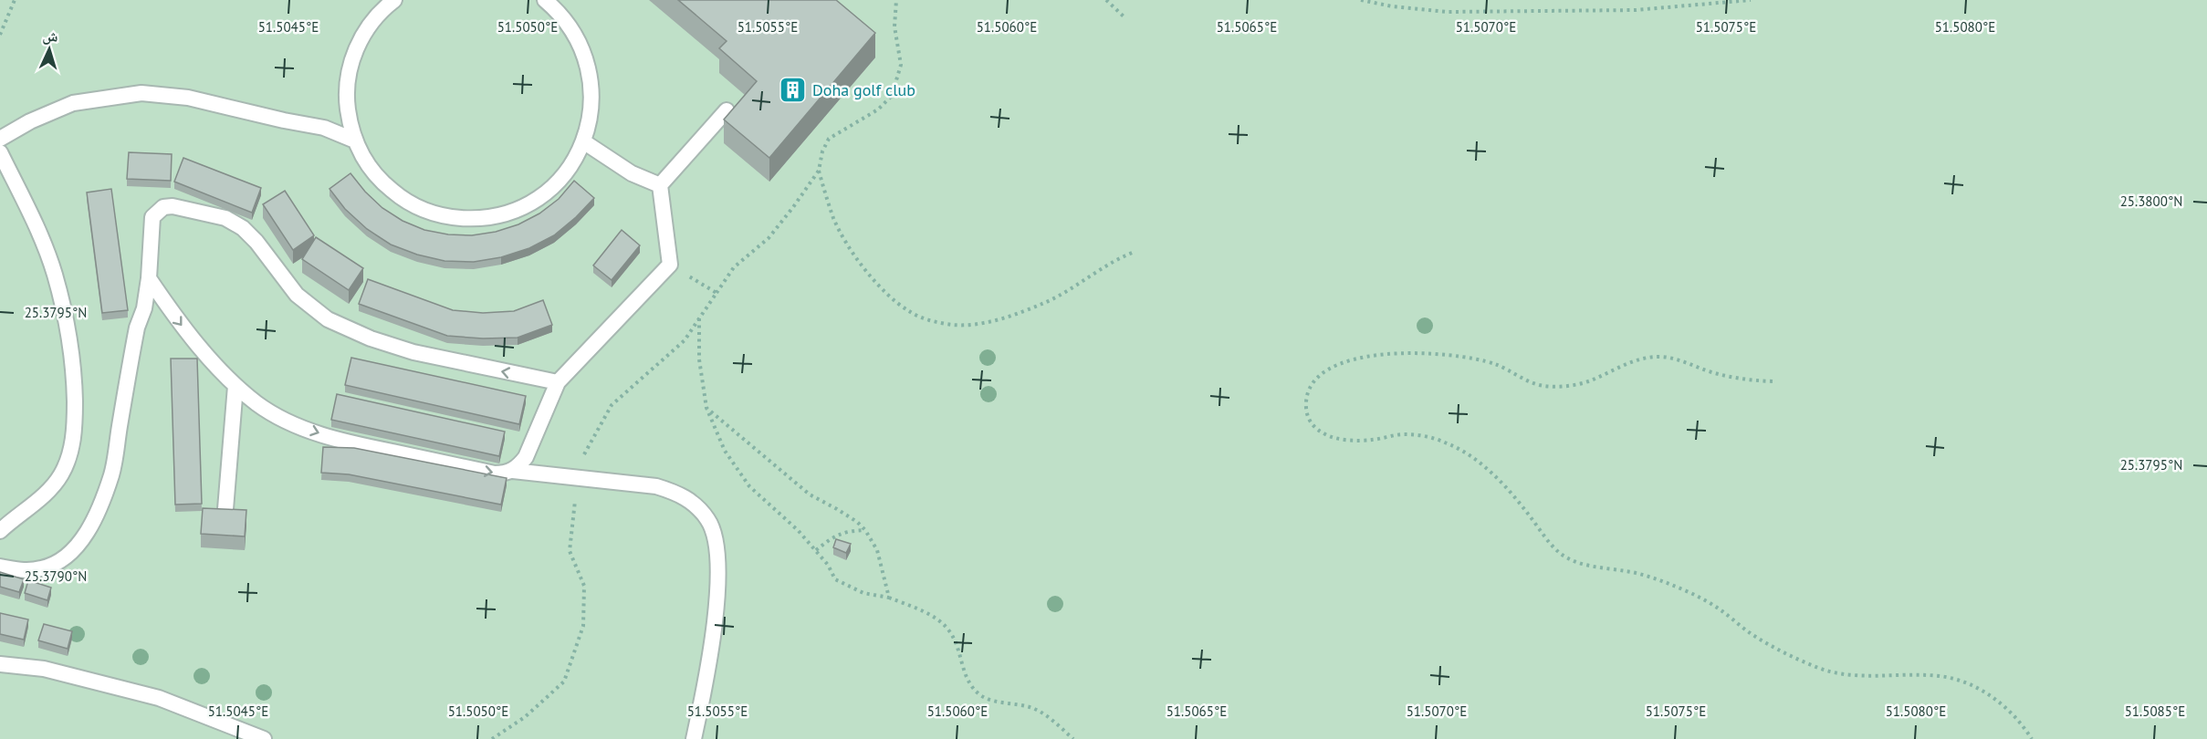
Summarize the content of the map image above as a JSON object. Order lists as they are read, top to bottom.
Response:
{
  "places": {
    "building": ["Doha golf club"]
  },
  "north": "top",
  "coordinates": [
    "51.5055°E",
    "51.5045°E",
    "51.5050°E",
    "51.5060°E",
    "51.5065°E",
    "51.5070°E",
    "51.5075°E",
    "51.5080°E",
    "25.3800°N",
    "25.3795°N",
    "25.3790°N",
    "51.5085°E"
  ]
}
